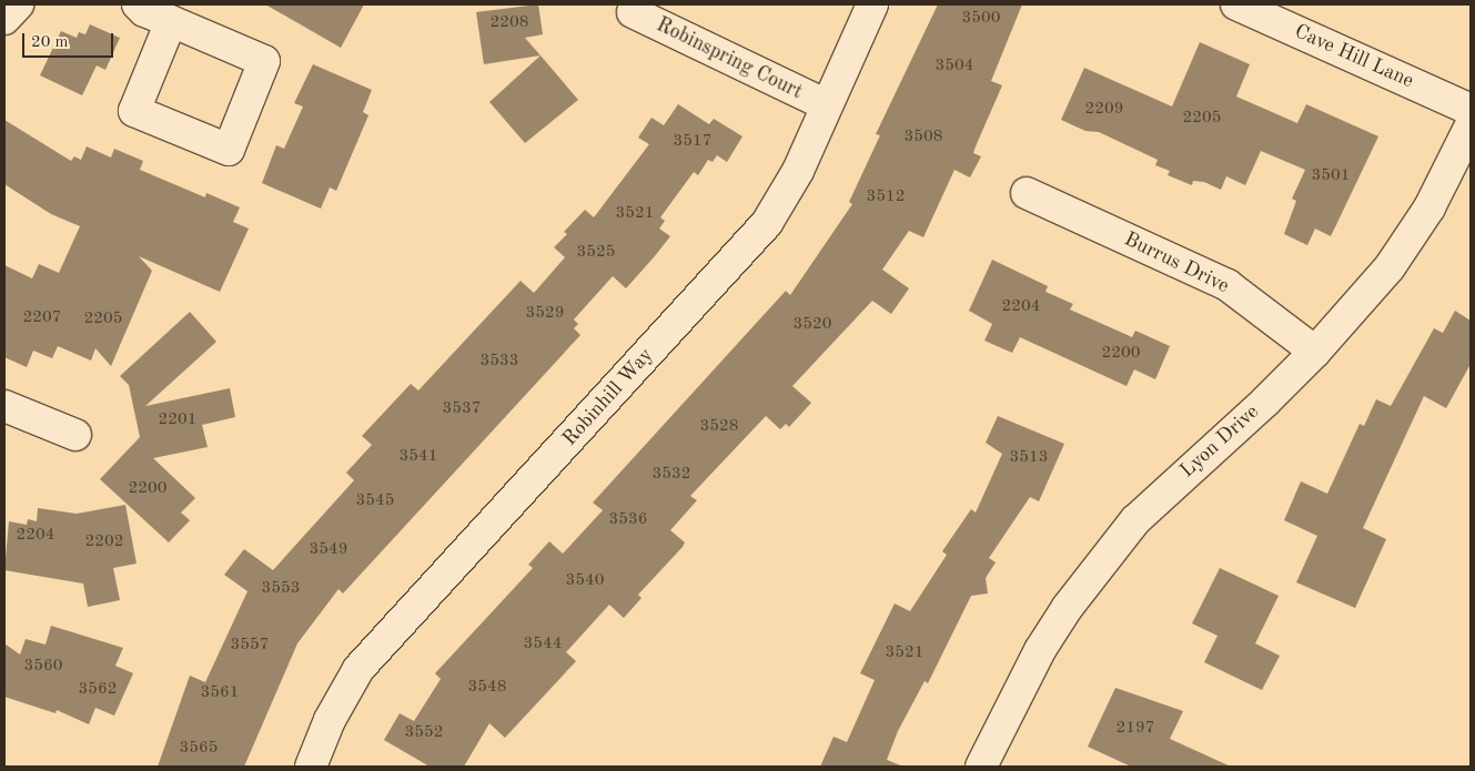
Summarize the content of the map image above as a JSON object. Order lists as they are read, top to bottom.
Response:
{
  "streets": {
    "street": [
      "Cave Hill Lane",
      "Robinspring Court",
      "Burrus Drive",
      "Robinhill Way",
      "Lyon Drive"
    ]
  },
  "crossings": [
    ["Robinspring Court", "Robinhill Way"],
    ["Burrus Drive", "Lyon Drive"]
  ],
  "house_numbers": [
    "3500",
    "2208",
    "3504",
    "2209",
    "2205",
    "3508",
    "3517",
    "3501",
    "3512",
    "3521",
    "3525",
    "2204",
    "3529",
    "2207",
    "2205",
    "3520",
    "2200",
    "3533",
    "3537",
    "2201",
    "3528",
    "3541",
    "3513",
    "3532",
    "2200",
    "3545",
    "3536",
    "2204",
    "2202",
    "3549",
    "3540",
    "3553",
    "3544",
    "3557",
    "3521",
    "3560",
    "3548",
    "3562",
    "3561",
    "2197",
    "3552",
    "3565"
  ],
  "scale_bar": "20 m"
}
